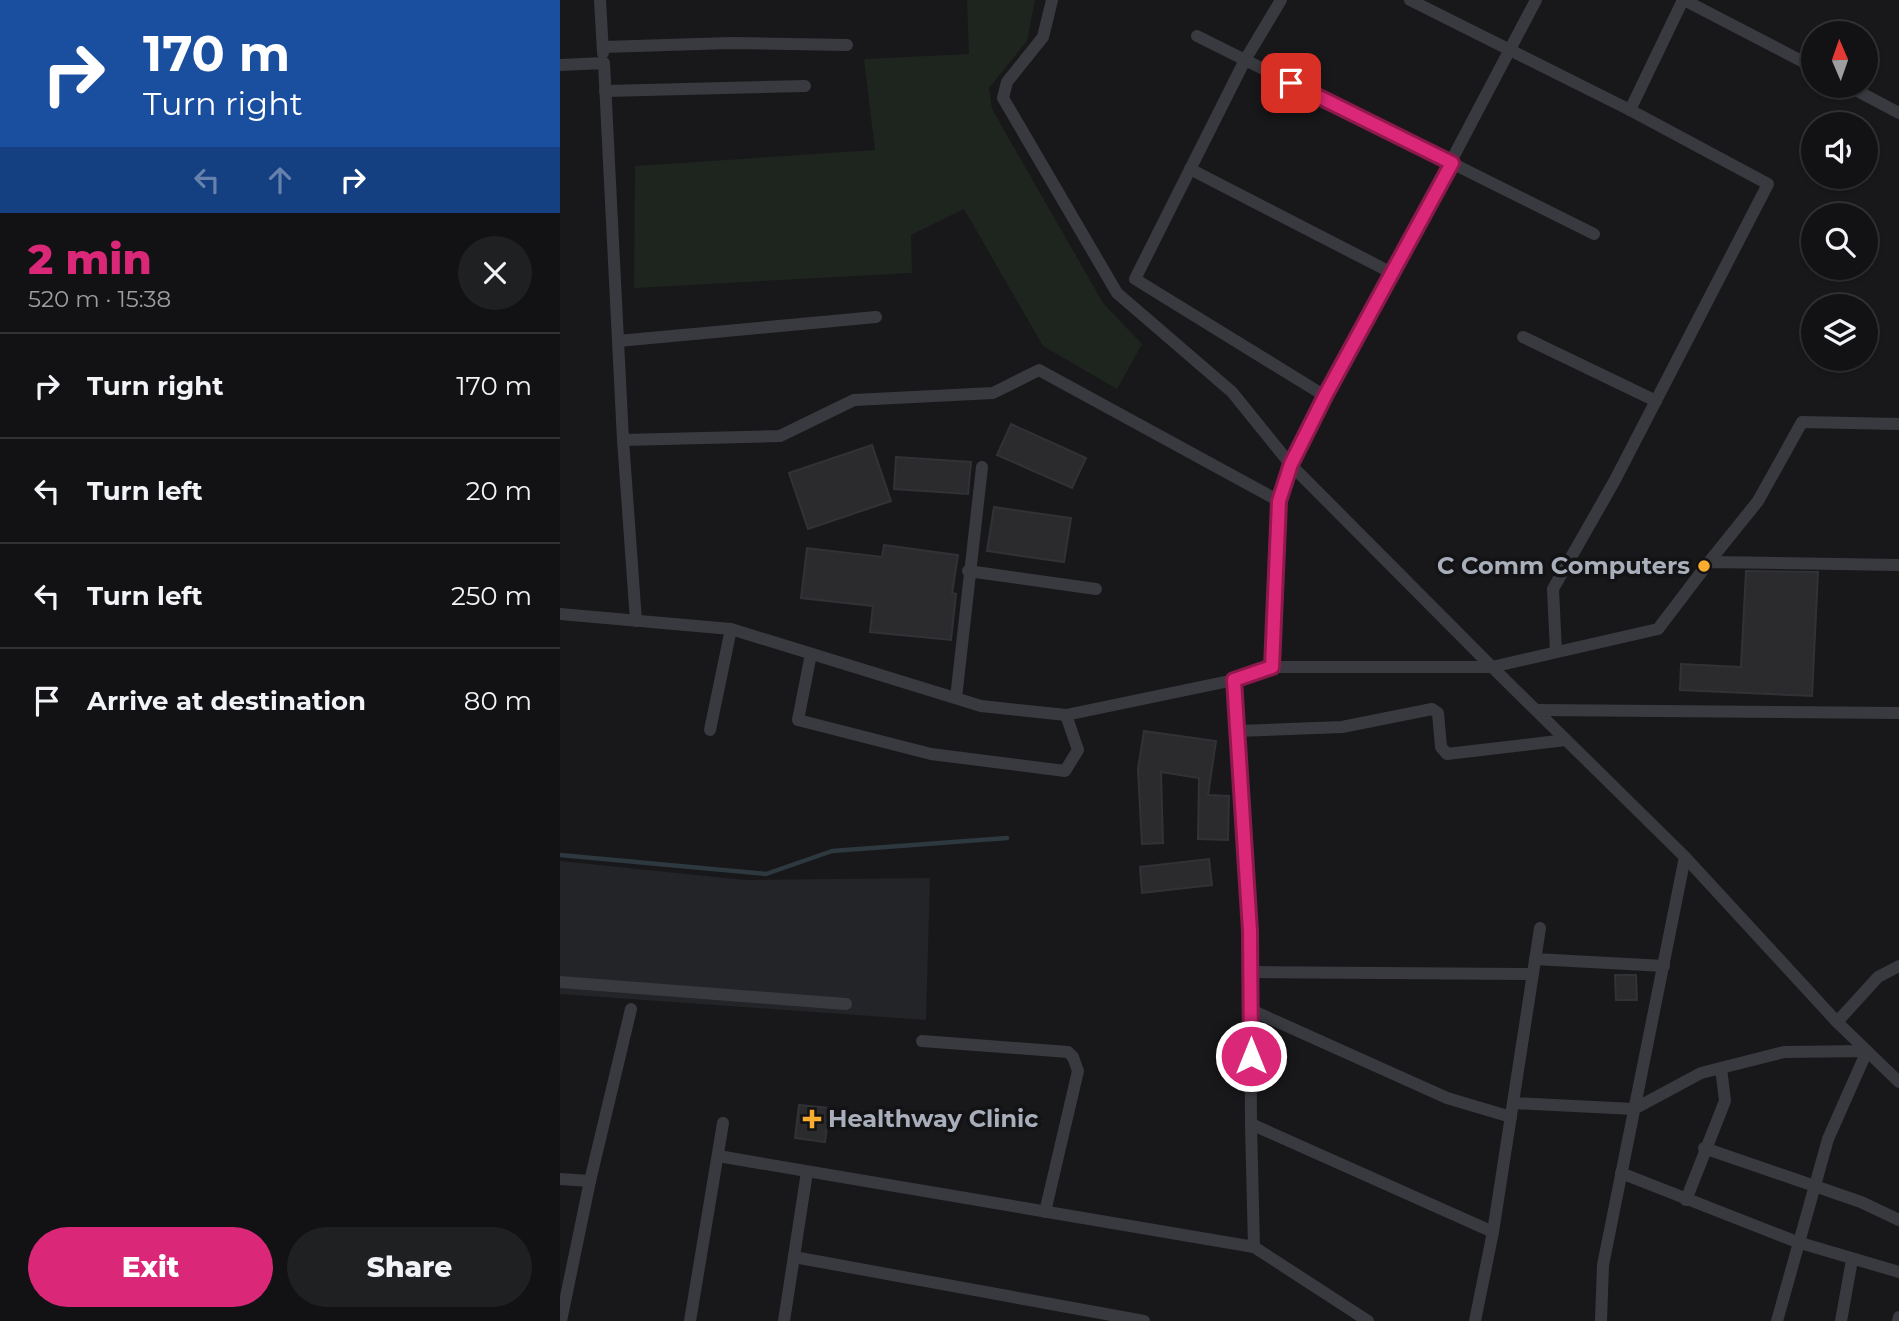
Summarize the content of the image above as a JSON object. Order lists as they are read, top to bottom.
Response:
{
  "places": {
    "other": ["C Comm Computers"],
    "health": ["Healthway Clinic"]
  },
  "north": "top",
  "page": {
    "turn": ["170 m", "Turn right"],
    "heading": ["2 min", "520 m · 15:38"],
    "list": [
      {
        "name": "Turn right",
        "value": "170 m"
      },
      {
        "name": "Turn left",
        "value": "20 m"
      },
      {
        "name": "Turn left",
        "value": "250 m"
      },
      {
        "name": "Arrive at destination",
        "value": "80 m"
      }
    ],
    "buttons": ["Exit", "Share"]
  }
}
